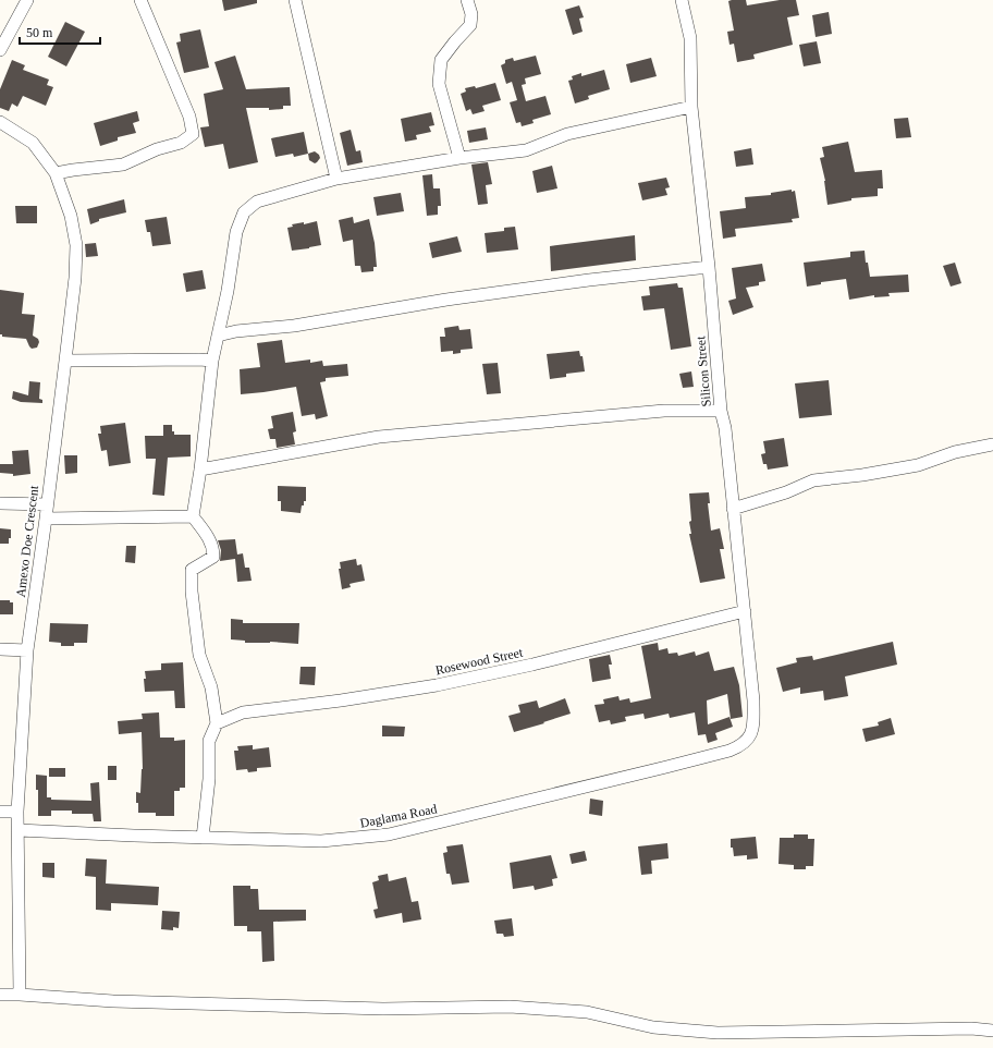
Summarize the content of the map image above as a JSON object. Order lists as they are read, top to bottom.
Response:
{
  "streets": {
    "street": [
      "Silicon Street",
      "Amexo Doe Crescent",
      "Rosewood Street",
      "Daglama Road"
    ]
  },
  "crossings": [
    ["Silicon Street", "Rosewood Street"],
    ["Silicon Street", "Daglama Road"],
    ["Amexo Doe Crescent", "Daglama Road"]
  ],
  "scale_bar": "50 m"
}
